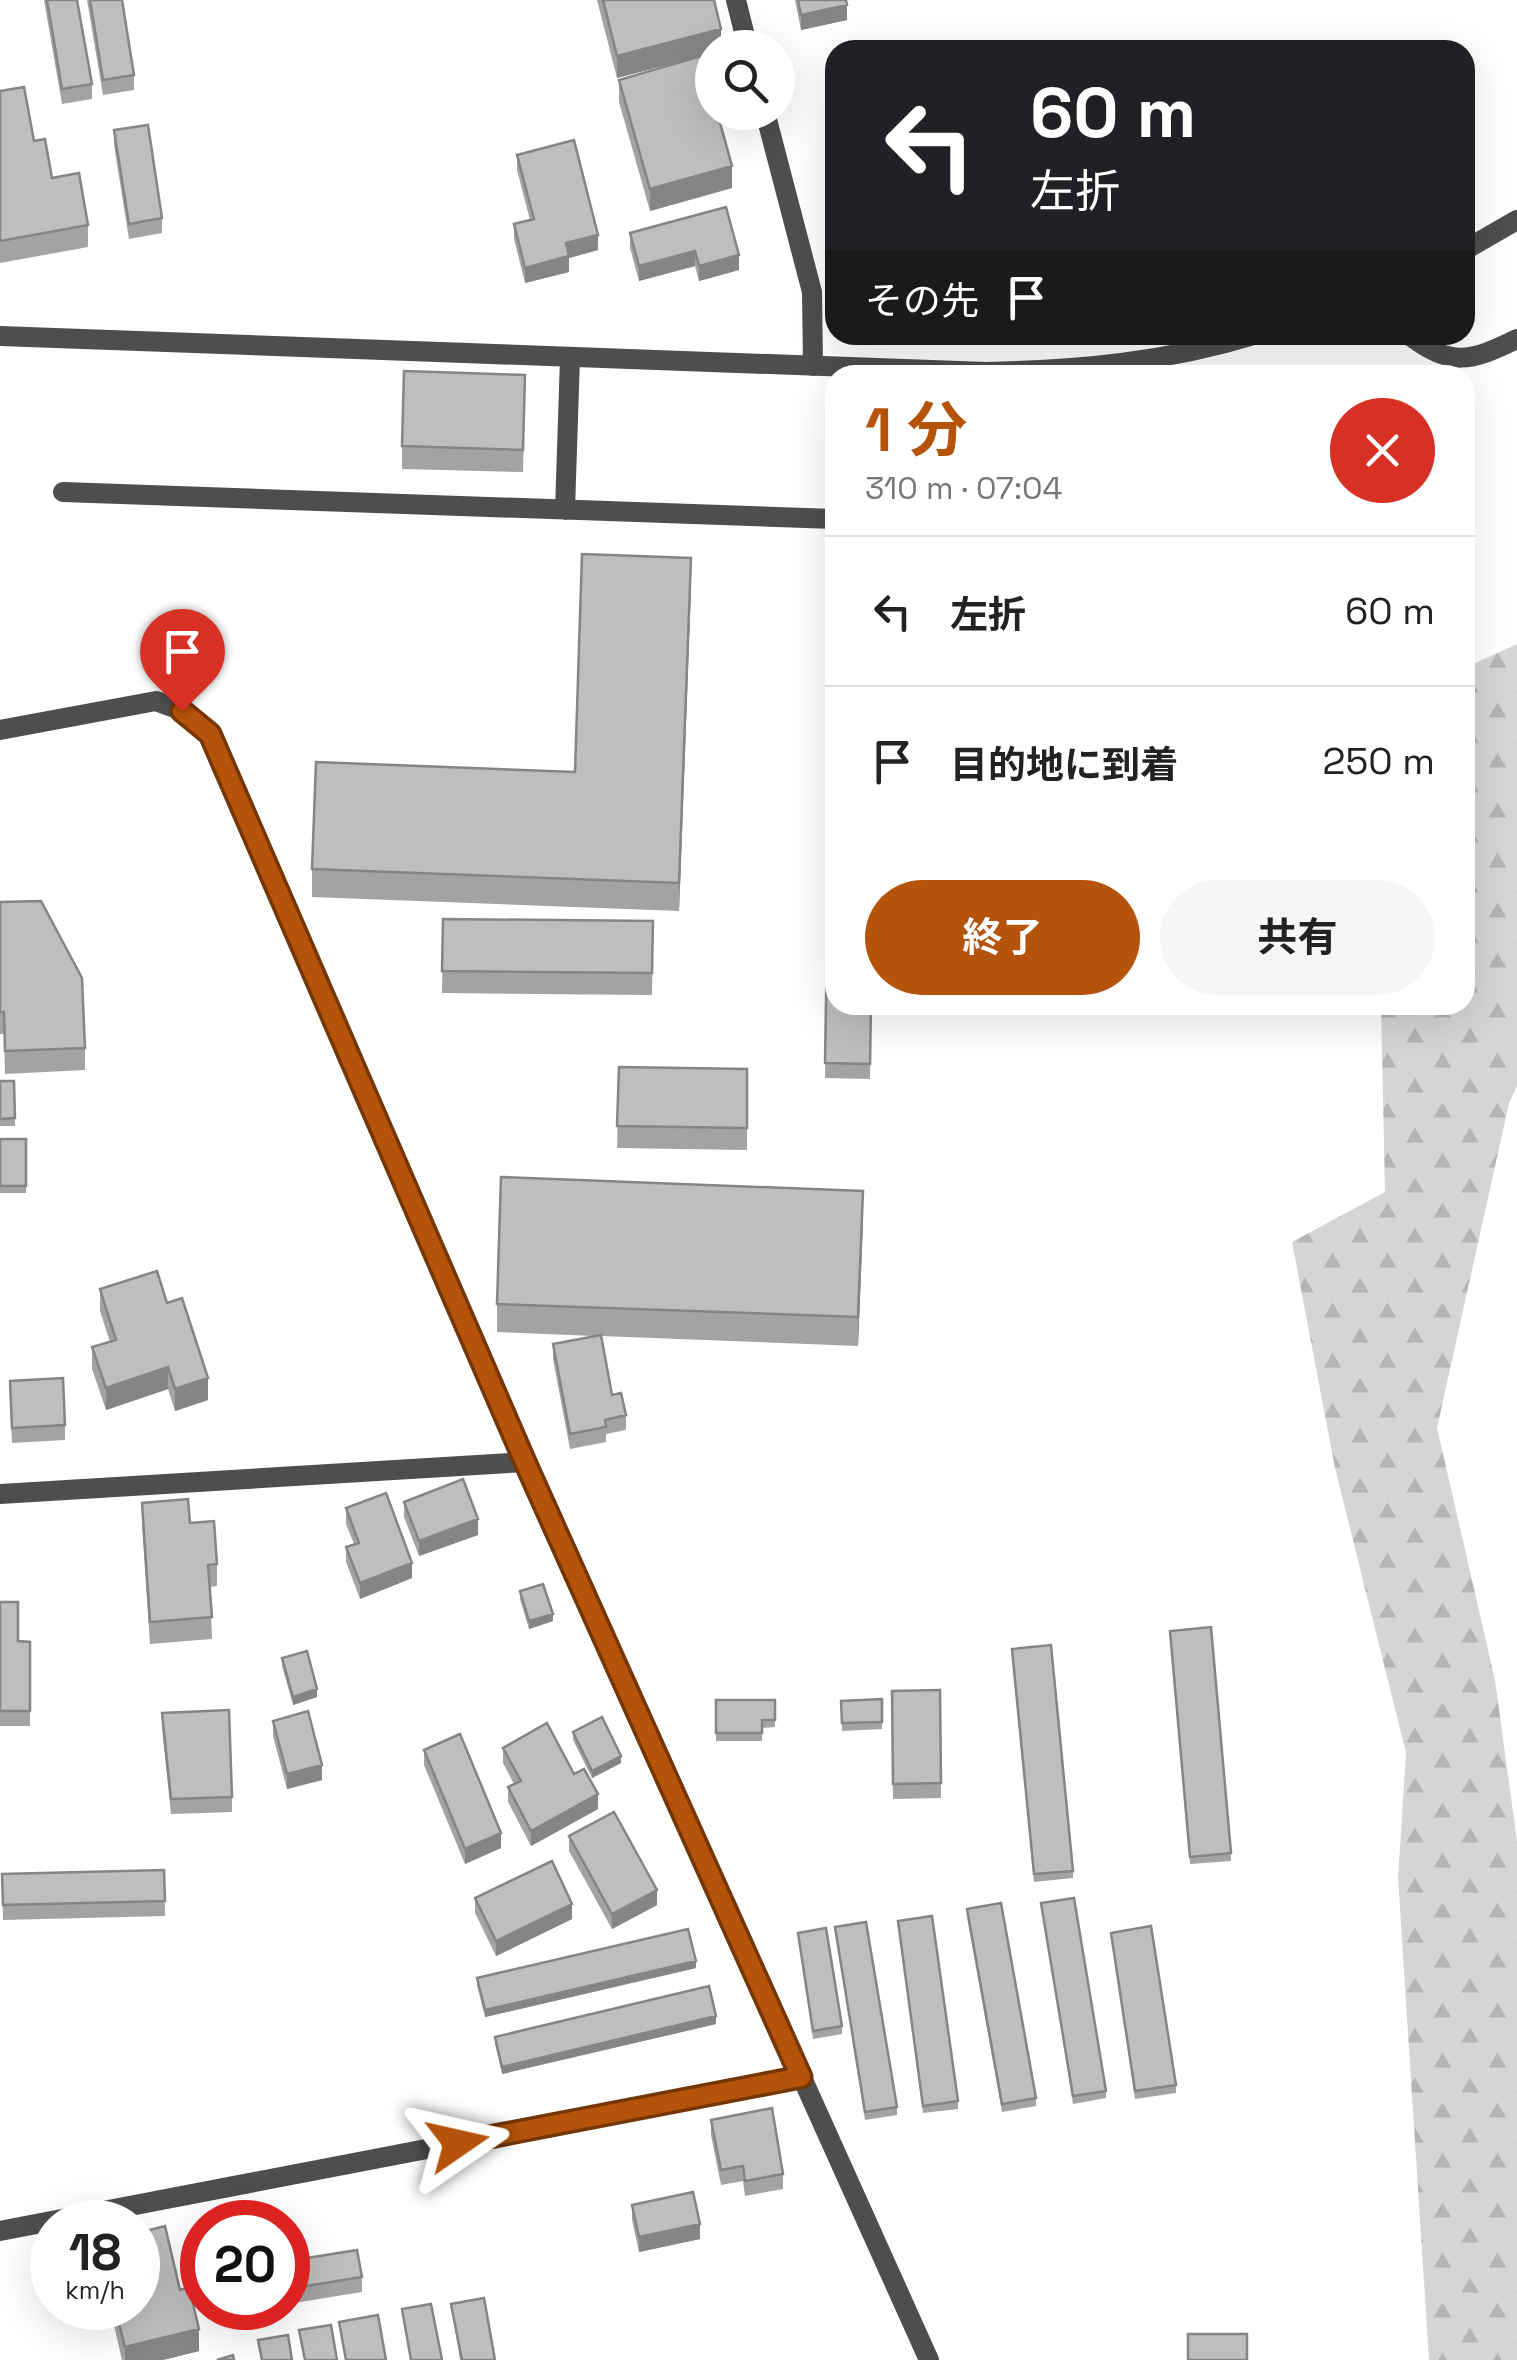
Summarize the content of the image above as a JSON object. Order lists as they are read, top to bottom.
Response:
{
  "page": {
    "turn": ["60 m", "左折"],
    "then": "その先",
    "heading": ["1 分", "310 m · 07:04"],
    "list": [
      {
        "name": "左折",
        "value": "60 m"
      },
      {
        "name": "目的地に到着",
        "value": "250 m"
      }
    ],
    "buttons": ["終了", "共有"],
    "speed": "18 km/h",
    "limit": "20"
  }
}
